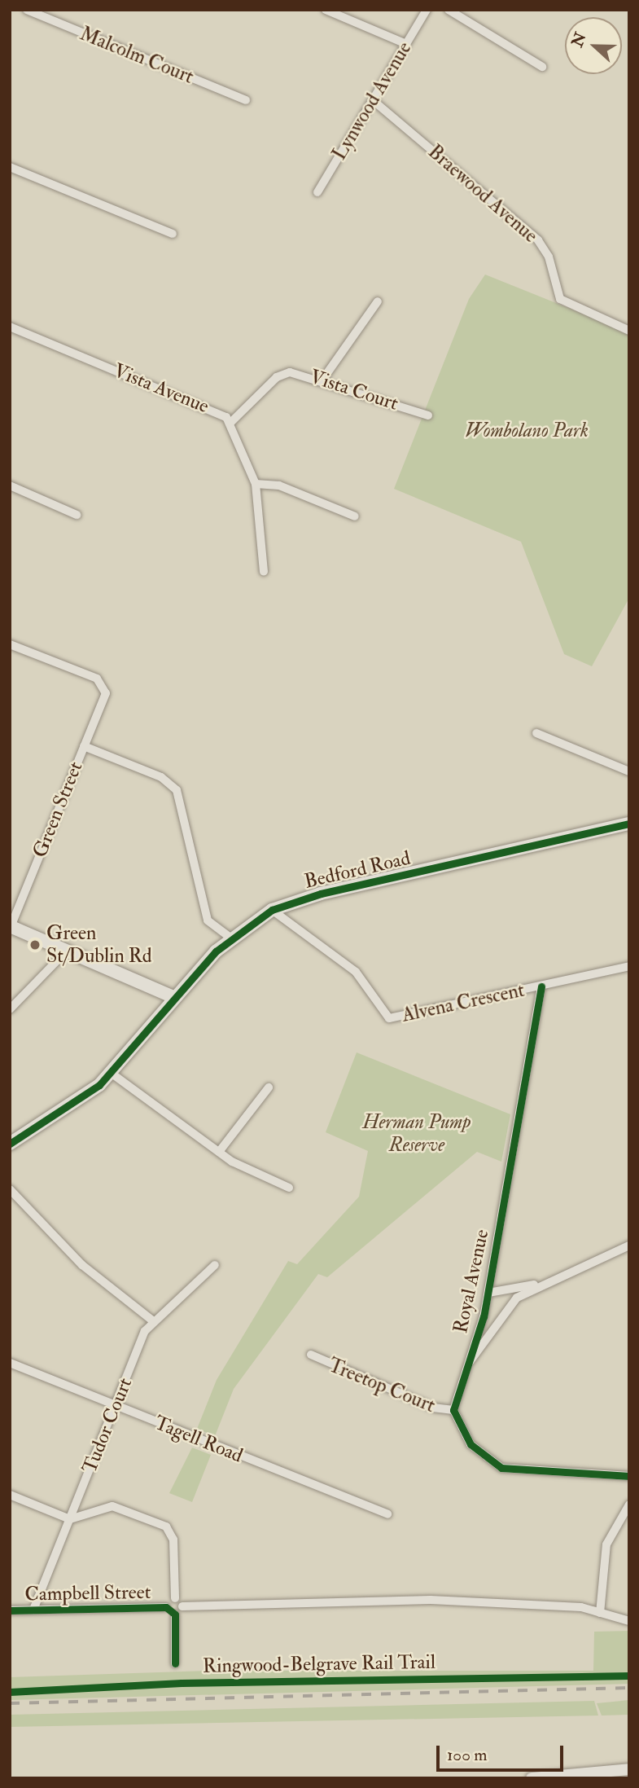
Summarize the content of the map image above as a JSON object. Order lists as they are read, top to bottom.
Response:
{
  "streets": {
    "main road": ["Bedford Road"],
    "street": [
      "Malcolm Court",
      "Lynwood Avenue",
      "Braewood Avenue",
      "Vista Avenue",
      "Vista Court",
      "Green Street",
      "Alvena Crescent",
      "Royal Avenue",
      "Treetop Court",
      "Tudor Court",
      "Tagell Road",
      "Campbell Street"
    ],
    "cycle path": ["Ringwood-Belgrave Rail Trail"]
  },
  "crossings": [
    ["Lynwood Avenue", "Braewood Avenue"],
    ["Vista Avenue", "Vista Court"],
    ["Bedford Road", "Alvena Crescent"],
    ["Alvena Crescent", "Royal Avenue"],
    ["Royal Avenue", "Treetop Court"],
    ["Tudor Court", "Tagell Road"],
    ["Tudor Court", "Campbell Street"]
  ],
  "parks": ["Wombolano Park", "Herman Pump Reserve"],
  "places": ["Green St/Dublin Rd"],
  "scale_bar": "100 m",
  "north": "left"
}
